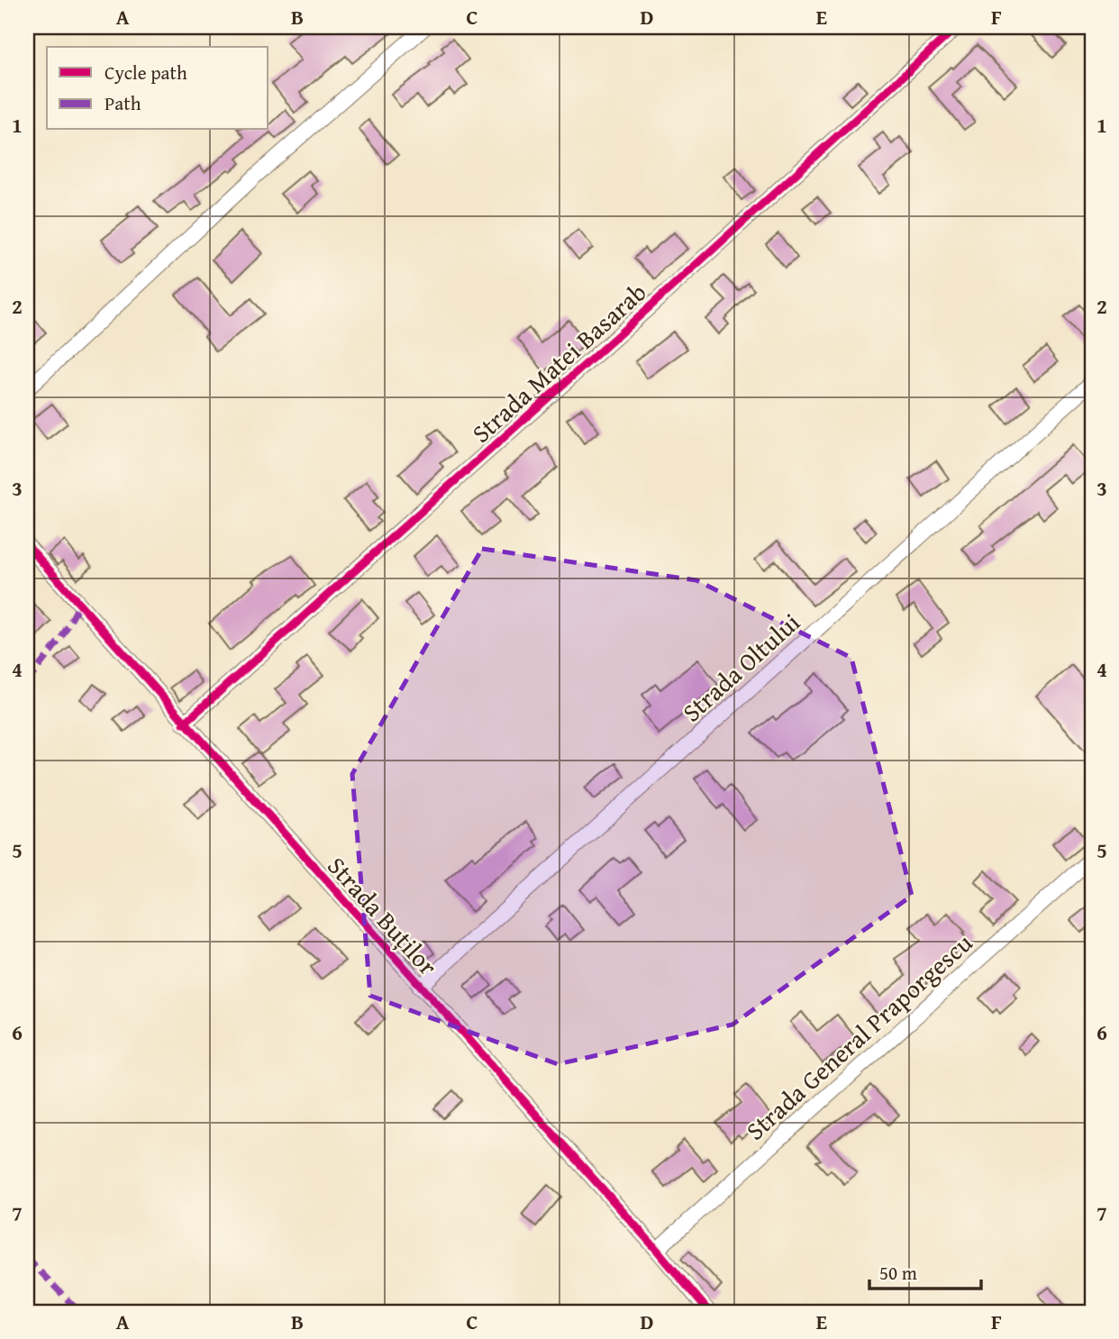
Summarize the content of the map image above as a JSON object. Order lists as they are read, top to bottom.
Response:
{
  "streets": {
    "street": [
      "Strada Matei Basarab",
      "Strada Oltului",
      "Strada Buților",
      "Strada General Praporgescu"
    ]
  },
  "crossings": [
    ["Strada Matei Basarab", "Strada Buților"],
    ["Strada Oltului", "Strada Buților"],
    ["Strada Buților", "Strada General Praporgescu"]
  ],
  "legend": ["Cycle path", "Path"],
  "scale_bar": "50 m",
  "grid": {
    "columns": [
      "A",
      "B",
      "C",
      "D",
      "E",
      "F"
    ],
    "rows": [
      "1",
      "2",
      "3",
      "4",
      "5",
      "6",
      "7"
    ]
  }
}
